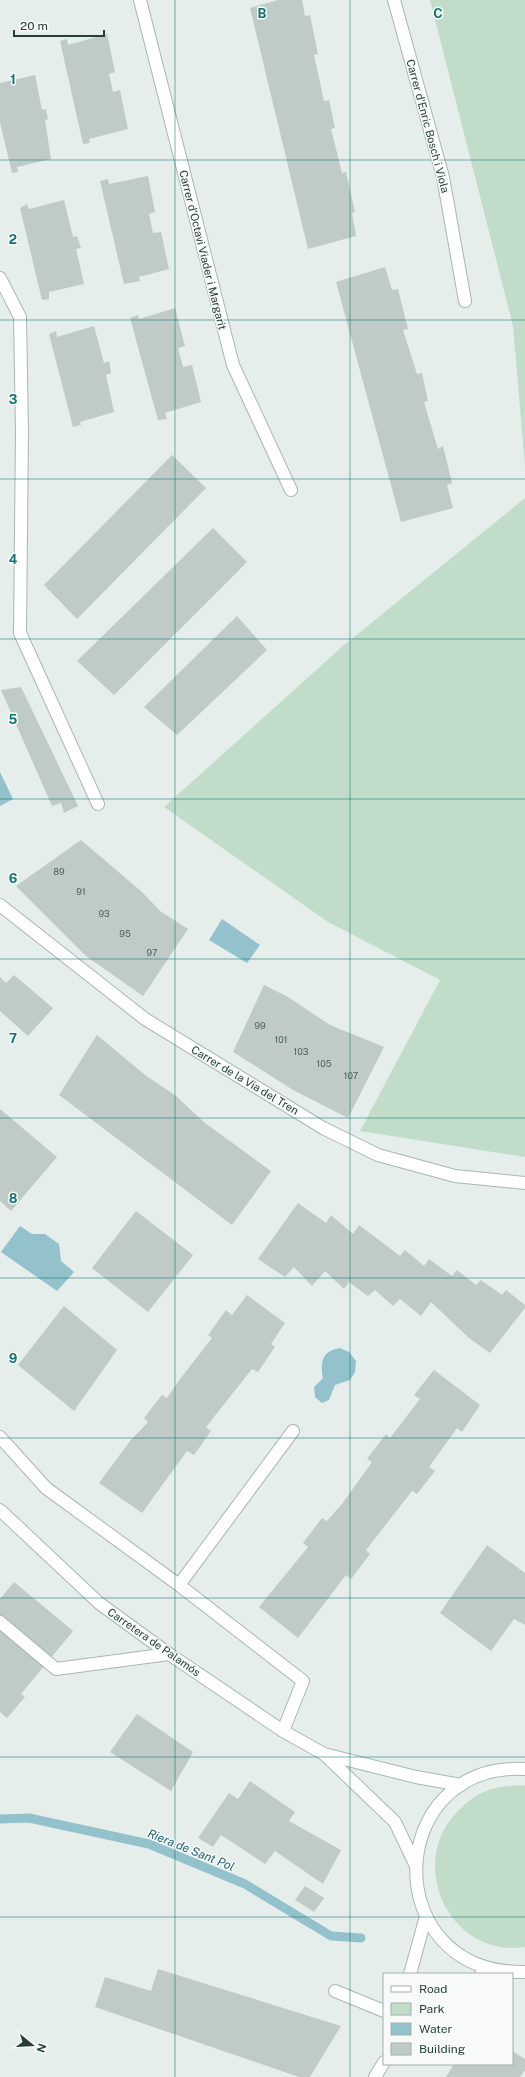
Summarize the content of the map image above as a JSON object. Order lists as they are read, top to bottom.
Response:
{
  "streets": {
    "street": [
      "Carrer d'Enric Bosch i Viola",
      "Carrer d'Octavi Viader i Margarit",
      "Carrer de la Via del Tren",
      "Carretera de Palamós"
    ]
  },
  "water": ["Riera de Sant Pol"],
  "house_numbers": [
    "89",
    "91",
    "93",
    "95",
    "97",
    "99",
    "101",
    "103",
    "105",
    "107"
  ],
  "legend": [
    "Road",
    "Park",
    "Water",
    "Building"
  ],
  "scale_bar": "20 m",
  "north": "right",
  "grid": {
    "columns": ["B", "C"],
    "rows": [
      "1",
      "2",
      "3",
      "4",
      "5",
      "6",
      "7",
      "8",
      "9"
    ]
  }
}
